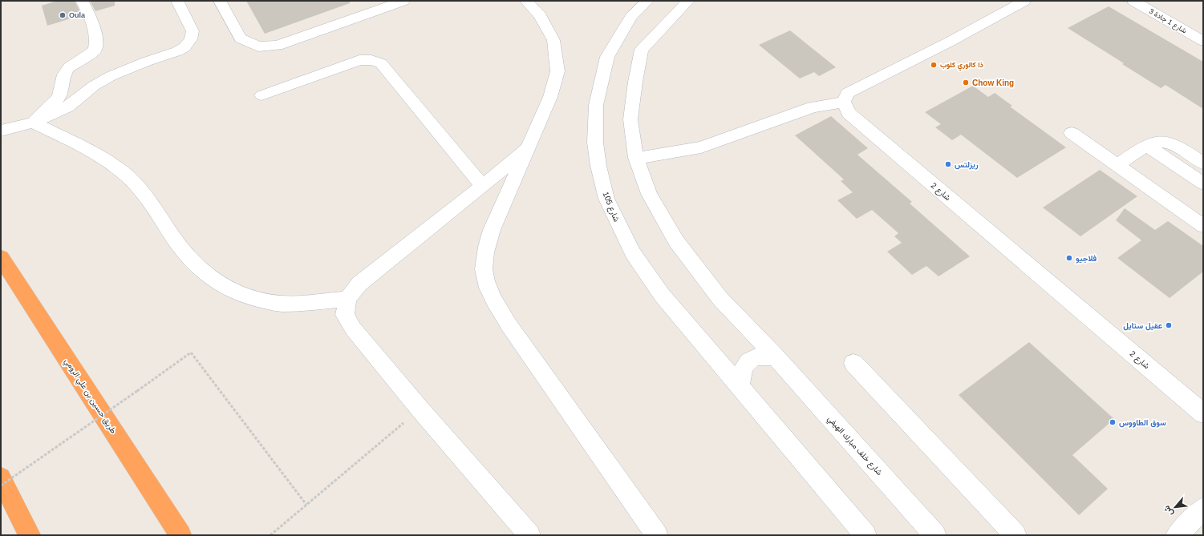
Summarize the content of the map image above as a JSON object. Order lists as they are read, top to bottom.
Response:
{
  "streets": {
    "highway": ["طريق حسين بن علي الرومي"],
    "street": [
      "شارع 1 جادة 3",
      "شارع 2",
      "شارع 105",
      "شارع خلف مبارك الهيفي"
    ]
  },
  "places": [
    "Oula",
    "ذا كالوري كلوب",
    "Chow King",
    "ريزلتس",
    "فلاجيو",
    "عقيل ستايل",
    "سوق الطاووس"
  ],
  "north": "bottom left"
}
